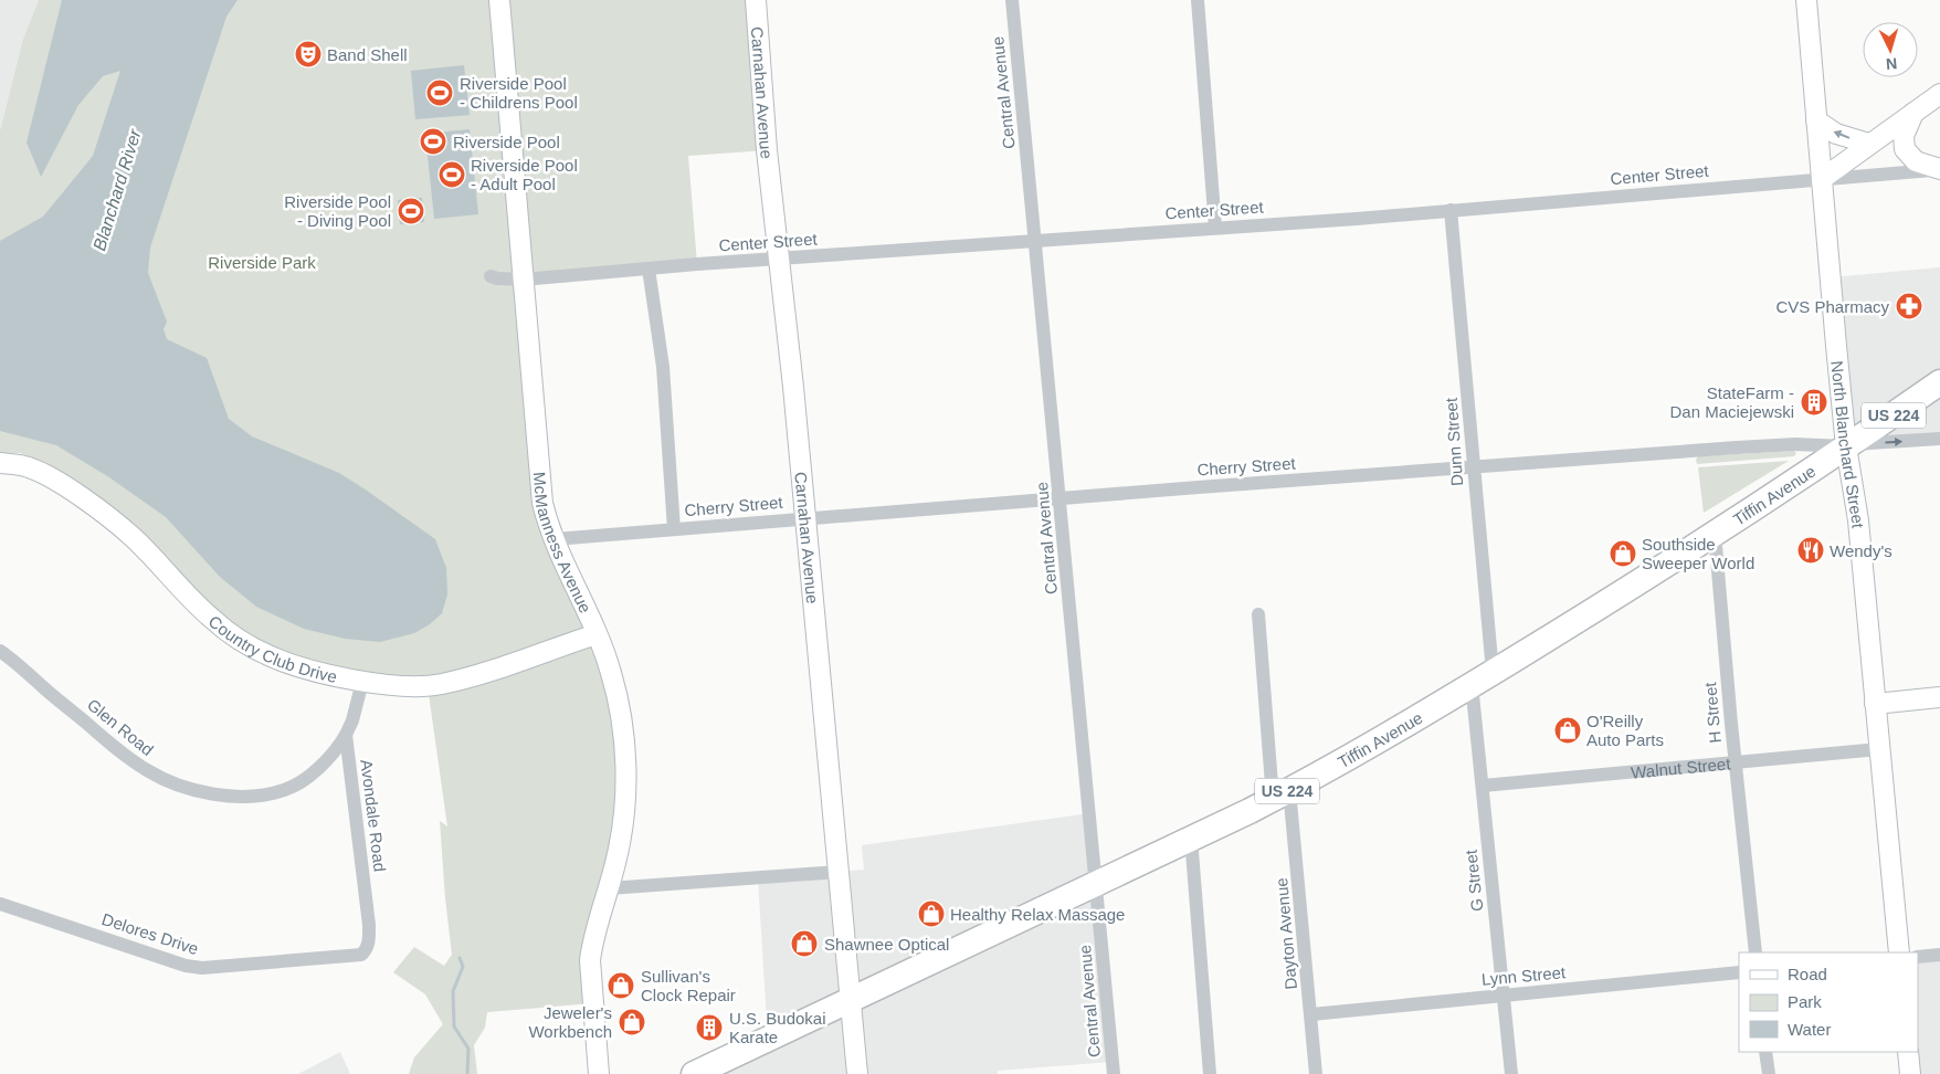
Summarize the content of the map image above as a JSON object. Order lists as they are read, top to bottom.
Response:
{
  "streets": {
    "highway": ["US 224", "Tiffin Avenue"],
    "street": [
      "Carnahan Avenue",
      "Central Avenue",
      "Center Street",
      "Dunn Street",
      "North Blanchard Street",
      "Cherry Street",
      "McManness Avenue",
      "Country Club Drive",
      "H Street",
      "Glen Road",
      "Walnut Street",
      "Avondale Road",
      "G Street",
      "Delores Drive",
      "Dayton Avenue",
      "Lynn Street"
    ]
  },
  "crossings": [
    ["Carnahan Avenue", "Center Street"],
    ["Carnahan Avenue", "Cherry Street"],
    ["Carnahan Avenue", "Tiffin Avenue"],
    ["Central Avenue", "Center Street"],
    ["Central Avenue", "Cherry Street"],
    ["Central Avenue", "Tiffin Avenue"],
    ["Center Street", "Dunn Street"],
    ["Center Street", "North Blanchard Street"],
    ["Center Street", "McManness Avenue"],
    ["Dunn Street", "Cherry Street"],
    ["Dunn Street", "Tiffin Avenue"],
    ["Dunn Street", "G Street"],
    ["North Blanchard Street", "Cherry Street"],
    ["North Blanchard Street", "Tiffin Avenue"],
    ["North Blanchard Street", "Walnut Street"],
    ["Cherry Street", "Tiffin Avenue"],
    ["Cherry Street", "McManness Avenue"],
    ["Tiffin Avenue", "H Street"],
    ["Tiffin Avenue", "G Street"],
    ["Tiffin Avenue", "Dayton Avenue"],
    ["McManness Avenue", "Country Club Drive"],
    ["Country Club Drive", "Avondale Road"],
    ["H Street", "Walnut Street"],
    ["Glen Road", "Avondale Road"],
    ["Walnut Street", "G Street"],
    ["Avondale Road", "Delores Drive"],
    ["G Street", "Lynn Street"],
    ["Dayton Avenue", "Lynn Street"]
  ],
  "water": ["Blanchard River"],
  "parks": ["Riverside Park"],
  "places": {
    "theatre": ["Band Shell"],
    "sports": [
      "Riverside Pool - Childrens Pool",
      "Riverside Pool",
      "Riverside Pool - Adult Pool",
      "Riverside Pool - Diving Pool"
    ],
    "pharmacy": ["CVS Pharmacy"],
    "building": ["StateFarm - Dan Maciejewski", "U.S. Budokai Karate"],
    "restaurant": ["Wendy's"],
    "shop": [
      "Southside Sweeper World",
      "O'Reilly Auto Parts",
      "Healthy Relax Massage",
      "Shawnee Optical",
      "Sullivan's Clock Repair",
      "Jeweler's Workbench"
    ]
  },
  "legend": ["Road", "Park", "Water"],
  "north": "bottom"
}
